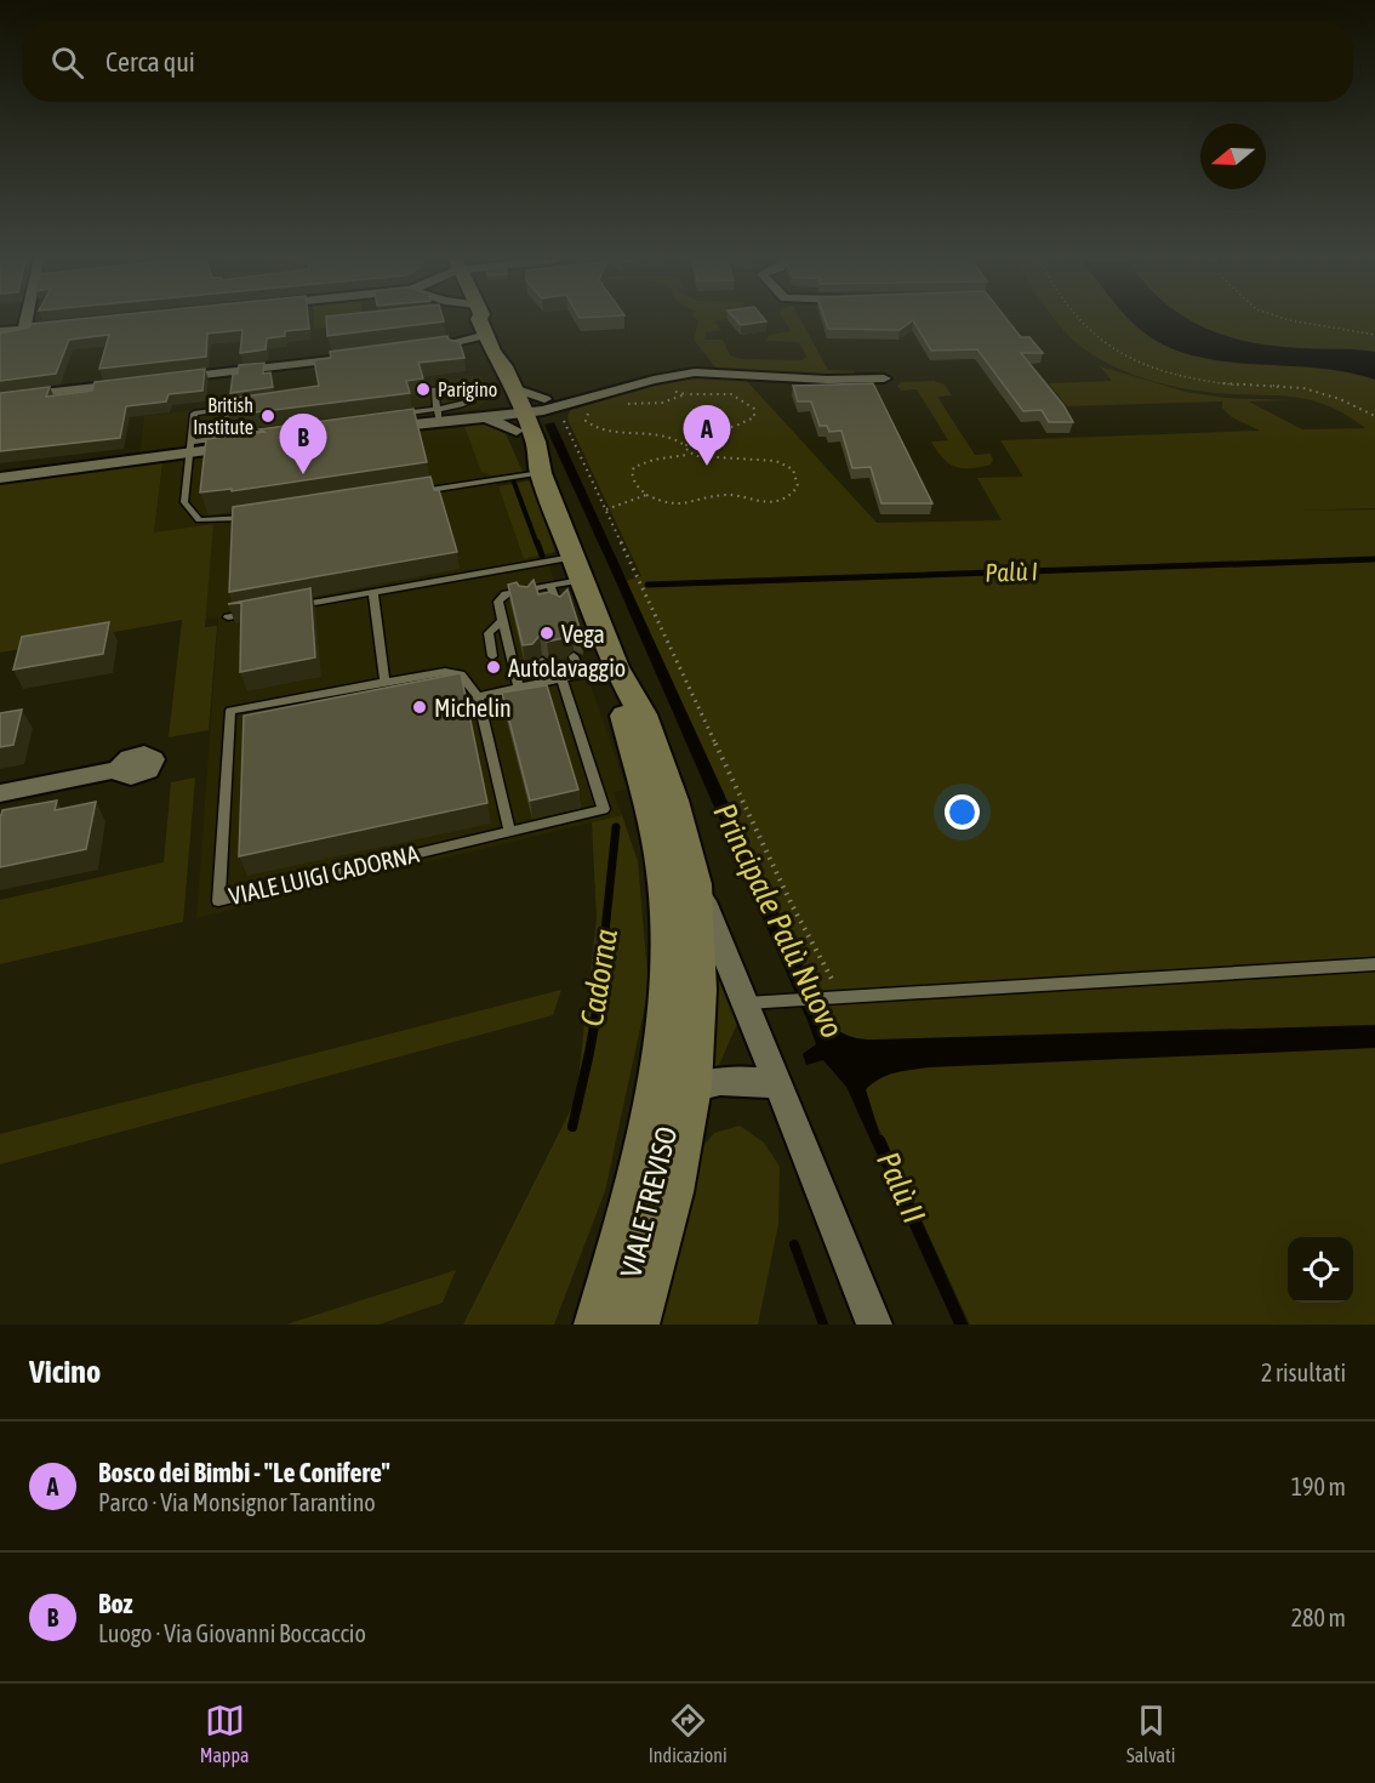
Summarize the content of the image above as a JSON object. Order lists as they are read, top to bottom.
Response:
{
  "streets": {
    "main road": ["VIALE TREVISO"],
    "lane": ["VIALE LUIGI CADORNA"]
  },
  "water": [
    "Palù I",
    "Principale Palù Nuovo",
    "Cadorna",
    "Palù II"
  ],
  "places": [
    "Parigino",
    "British Institute",
    "Vega",
    "Autolavaggio",
    "Michelin"
  ],
  "north": "left",
  "page": {
    "search": "Cerca qui",
    "pins": ["A", "B"],
    "heading": ["Vicino", "2 risultati"],
    "list": [
      {
        "mark": "A",
        "name": "Bosco dei Bimbi - \"Le Conifere\"",
        "note": "Parco · Via Monsignor Tarantino",
        "value": "190 m"
      },
      {
        "mark": "B",
        "name": "Boz",
        "note": "Luogo · Via Giovanni Boccaccio",
        "value": "280 m"
      }
    ],
    "nav": ["Mappa", "Indicazioni", "Salvati"]
  }
}
